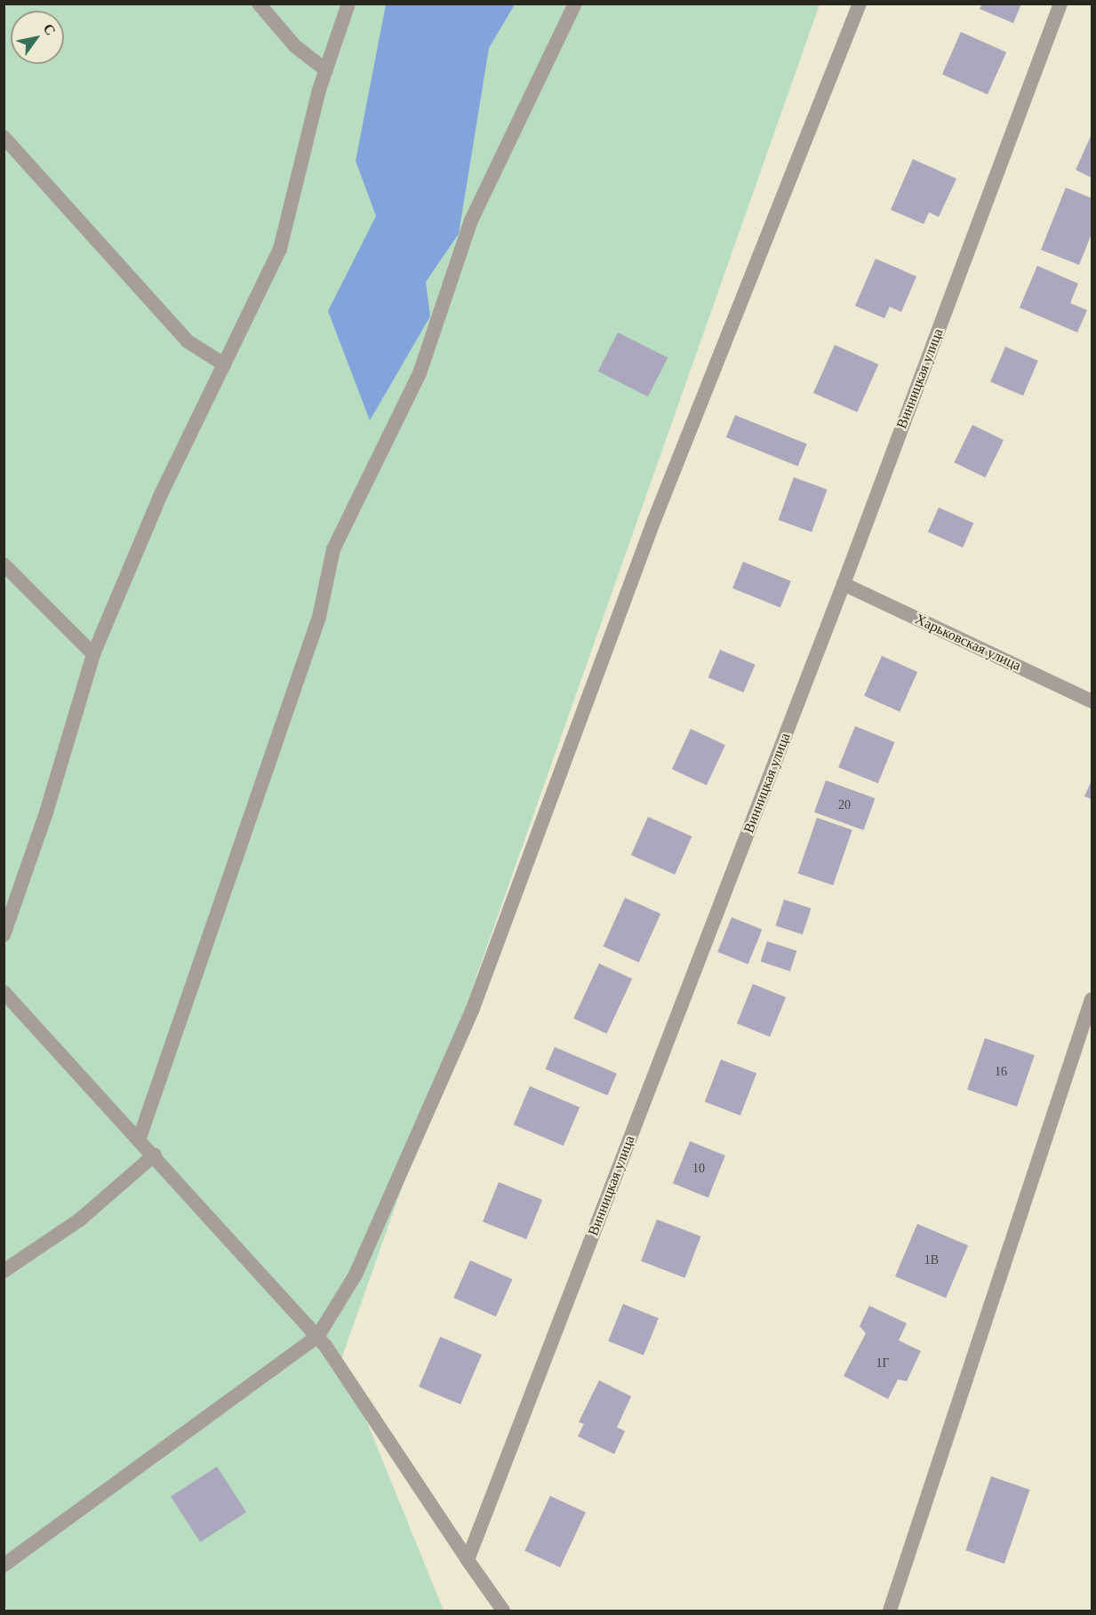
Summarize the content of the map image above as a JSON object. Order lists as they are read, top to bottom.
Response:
{
  "streets": {
    "street": ["Винницкая улица", "Харьковская улица"]
  },
  "crossings": [
    ["Винницкая улица", "Харьковская улица"]
  ],
  "house_numbers": [
    "20",
    "16",
    "10",
    "1В",
    "1Г"
  ],
  "north": "top right"
}
